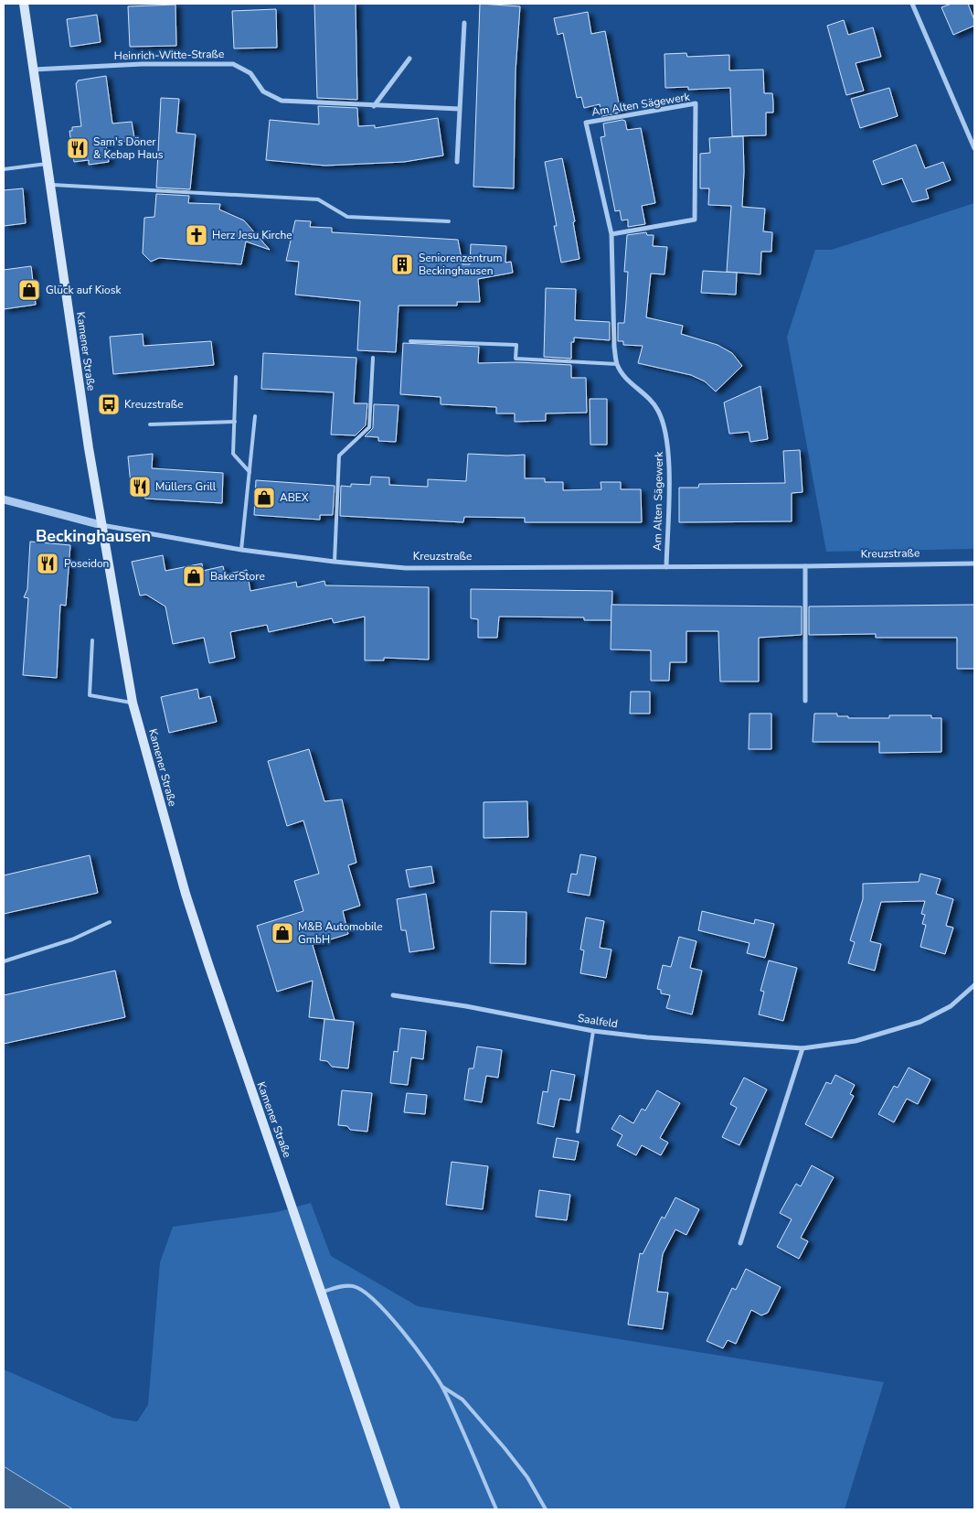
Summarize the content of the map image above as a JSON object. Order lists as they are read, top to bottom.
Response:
{
  "streets": {
    "main road": ["Kamener Straße"],
    "street": [
      "Heinrich-Witte-Straße",
      "Am Alten Sägewerk",
      "Kreuzstraße",
      "Saalfeld"
    ]
  },
  "crossings": [
    ["Heinrich-Witte-Straße", "Kamener Straße"],
    ["Am Alten Sägewerk", "Kreuzstraße"],
    ["Kamener Straße", "Kreuzstraße"]
  ],
  "districts": ["Beckinghausen"],
  "places": {
    "restaurant": ["Sam's Döner & Kebap Haus", "Müllers Grill", "Poseidon"],
    "church": ["Herz Jesu Kirche"],
    "building": ["Seniorenzentrum Beckinghausen"],
    "shop": [
      "Glück auf Kiosk",
      "ABEX",
      "BakerStore",
      "M&B Automobile GmbH"
    ],
    "bus stop": ["Kreuzstraße"]
  }
}
